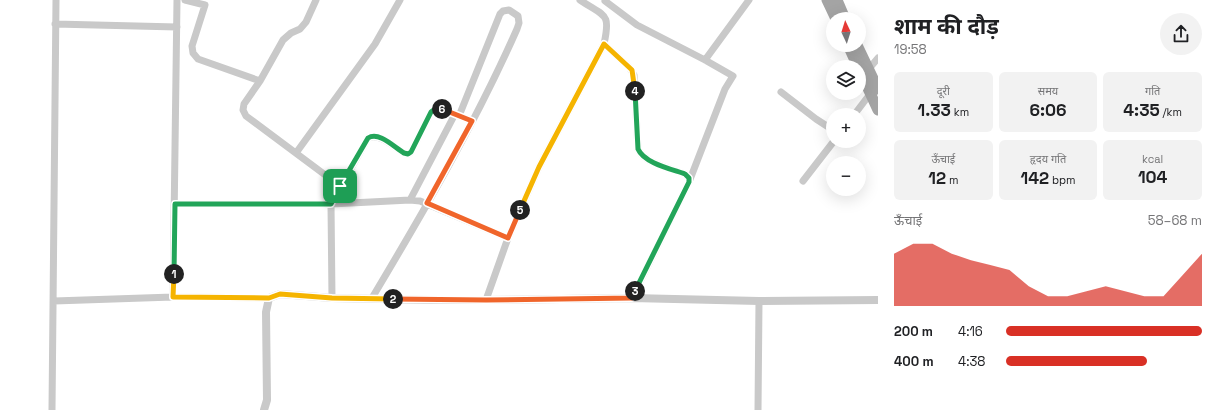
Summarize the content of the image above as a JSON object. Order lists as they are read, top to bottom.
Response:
{
  "north": "top",
  "page": {
    "heading": ["शाम की दौड़", "19:58"],
    "map_buttons": ["+", "−"],
    "stats": [
      ["दूरी", "1.33 km"],
      ["समय", "6:06"],
      ["गति", "4:35 /km"],
      ["ऊँचाई", "12 m"],
      ["हृदय गति", "142 bpm"],
      ["kcal", "104"]
    ],
    "pins": [
      "4",
      "6",
      "5",
      "1",
      "3",
      "2"
    ],
    "chart": ["ऊँचाई", "58–68 m"],
    "list": [
      {
        "name": "200 m",
        "note": "4:16"
      },
      {
        "name": "400 m",
        "note": "4:38"
      }
    ]
  }
}
